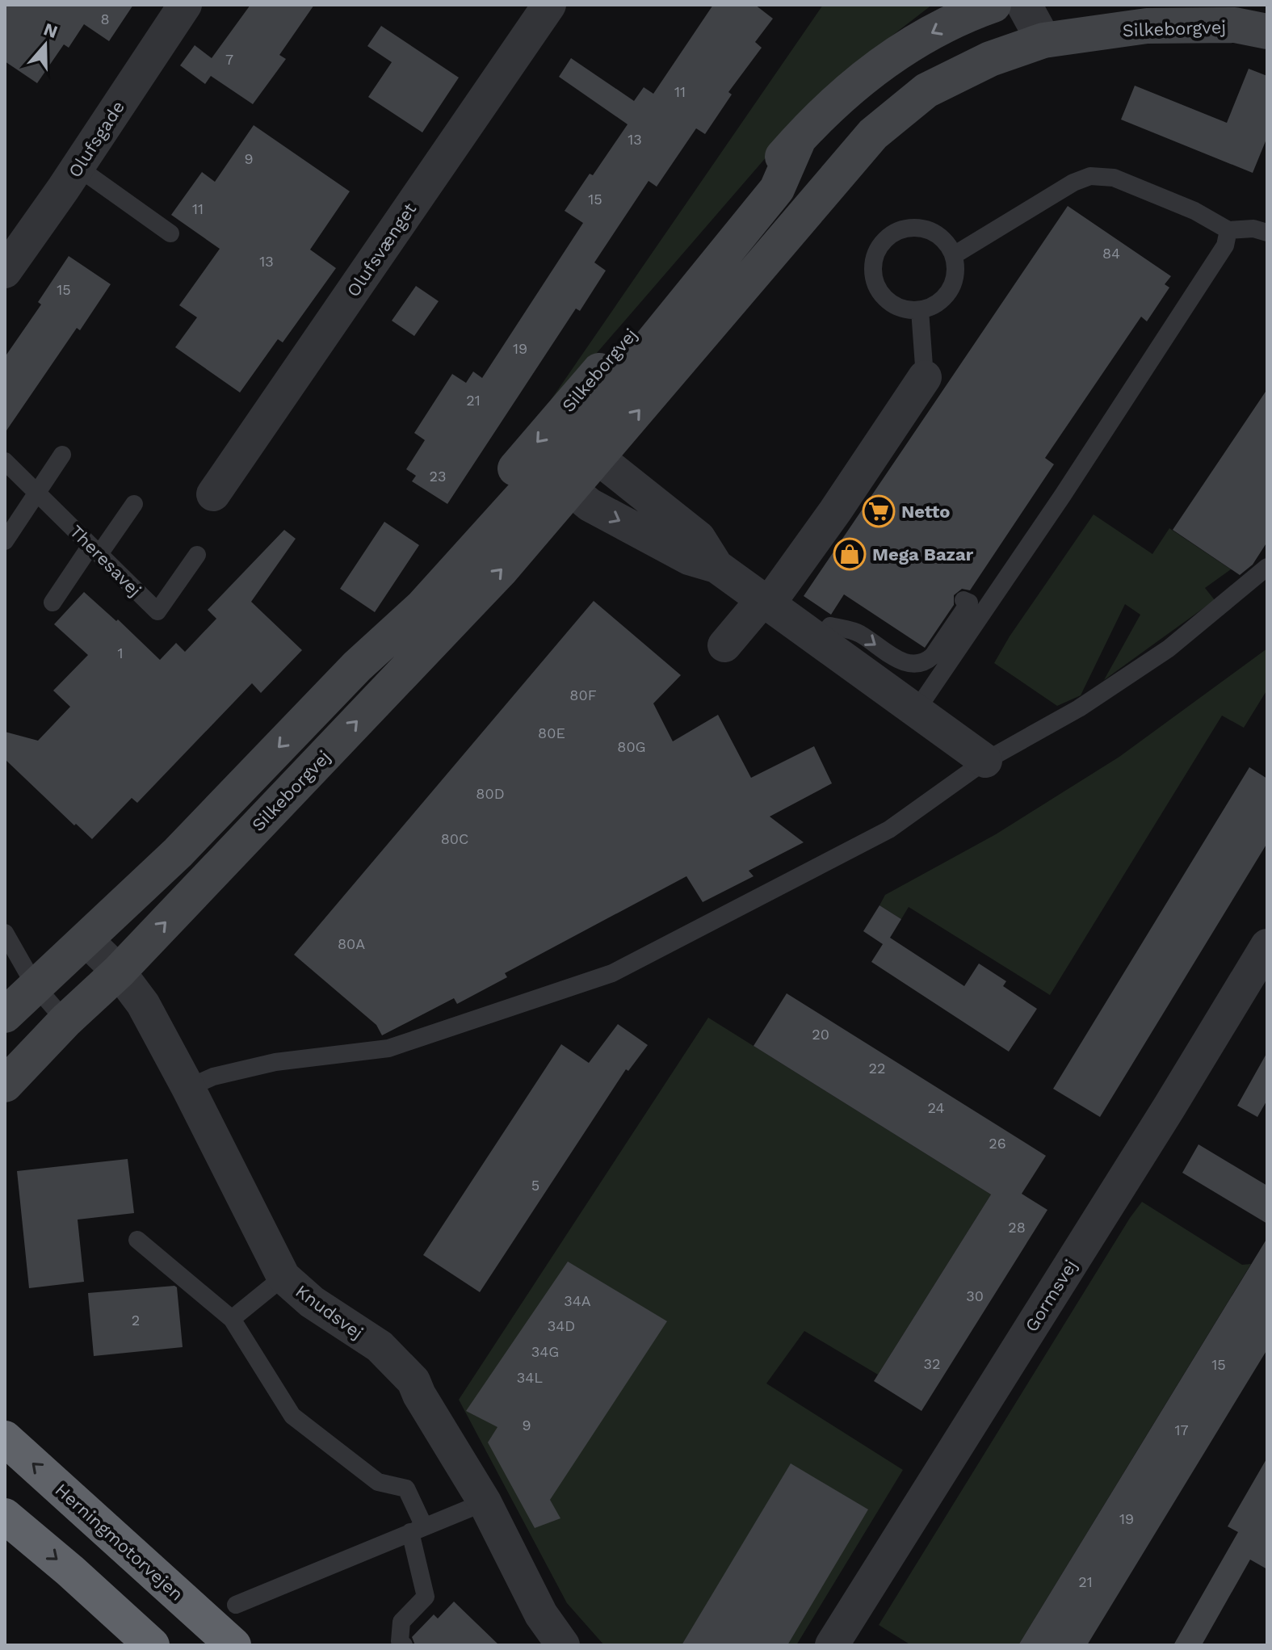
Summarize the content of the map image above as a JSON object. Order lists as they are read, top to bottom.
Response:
{
  "streets": {
    "highway": ["Herningmotorvejen"],
    "main road": ["Silkeborgvej"],
    "street": [
      "Olufsgade",
      "Olufsvænget",
      "Gormsvej",
      "Knudsvej"
    ],
    "lane": ["Theresavej"]
  },
  "crossings": [
    ["Silkeborgvej", "Knudsvej"]
  ],
  "places": {
    "supermarket": ["Netto"],
    "shop": ["Mega Bazar"]
  },
  "house_numbers": [
    "8",
    "7",
    "11",
    "13",
    "9",
    "15",
    "11",
    "84",
    "13",
    "15",
    "19",
    "21",
    "23",
    "1",
    "80F",
    "80E",
    "80G",
    "80D",
    "80C",
    "80A",
    "20",
    "22",
    "24",
    "26",
    "5",
    "28",
    "30",
    "34A",
    "2",
    "34D",
    "34G",
    "32",
    "15",
    "34L",
    "9",
    "17",
    "19",
    "21"
  ],
  "north": "top"
}
